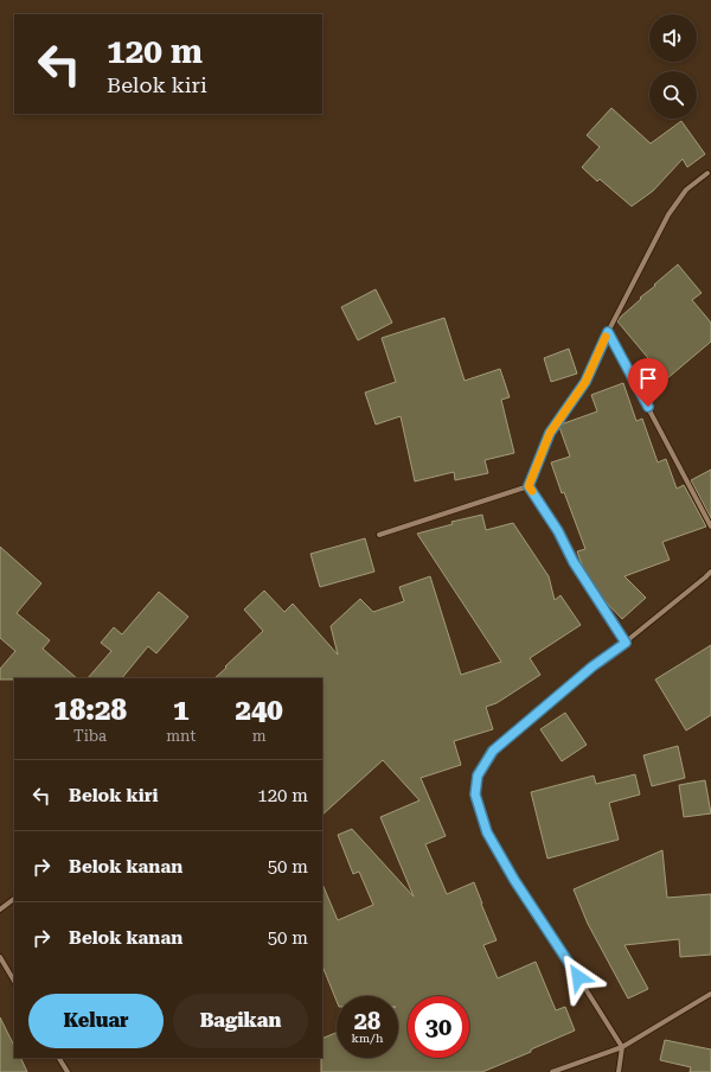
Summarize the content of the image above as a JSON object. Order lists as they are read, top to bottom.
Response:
{
  "page": {
    "turn": ["120 m", "Belok kiri"],
    "eta": [
      "18:28",
      "Tiba",
      "1",
      "mnt",
      "240",
      "m"
    ],
    "list": [
      {
        "name": "Belok kiri",
        "value": "120 m"
      },
      {
        "name": "Belok kanan",
        "value": "50 m"
      },
      {
        "name": "Belok kanan",
        "value": "50 m"
      }
    ],
    "buttons": ["Keluar", "Bagikan"],
    "speed": "28 km/h",
    "limit": "30"
  }
}
